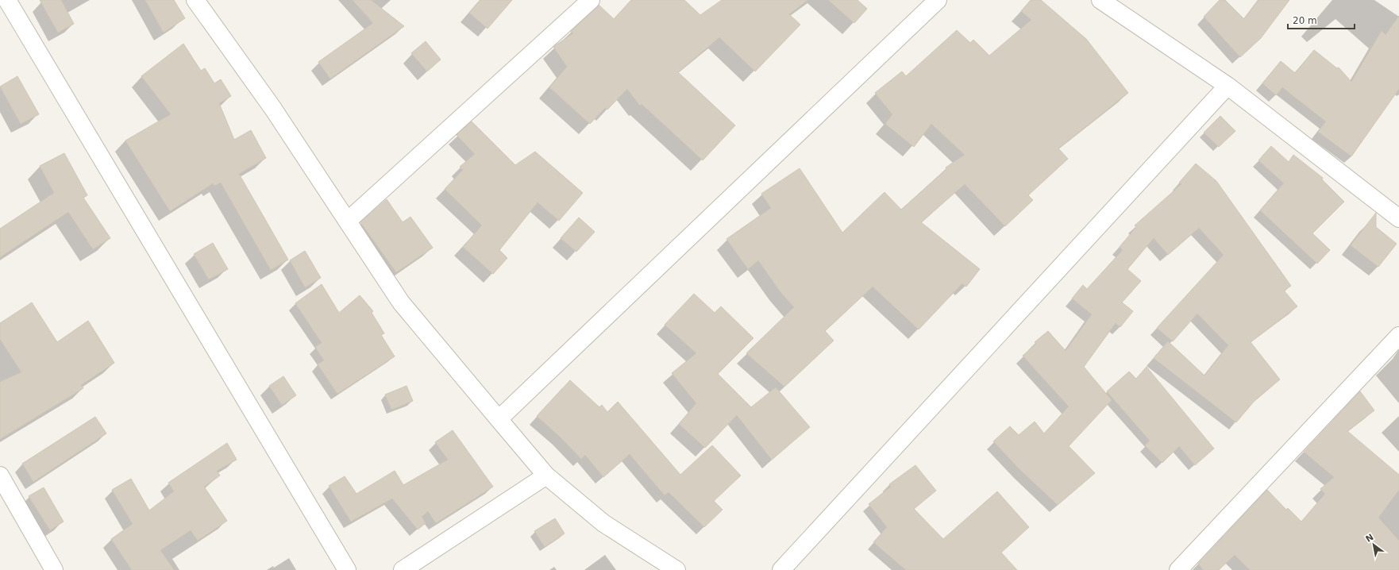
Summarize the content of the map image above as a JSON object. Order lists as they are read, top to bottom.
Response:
{
  "scale_bar": "20 m",
  "north": "top left"
}
